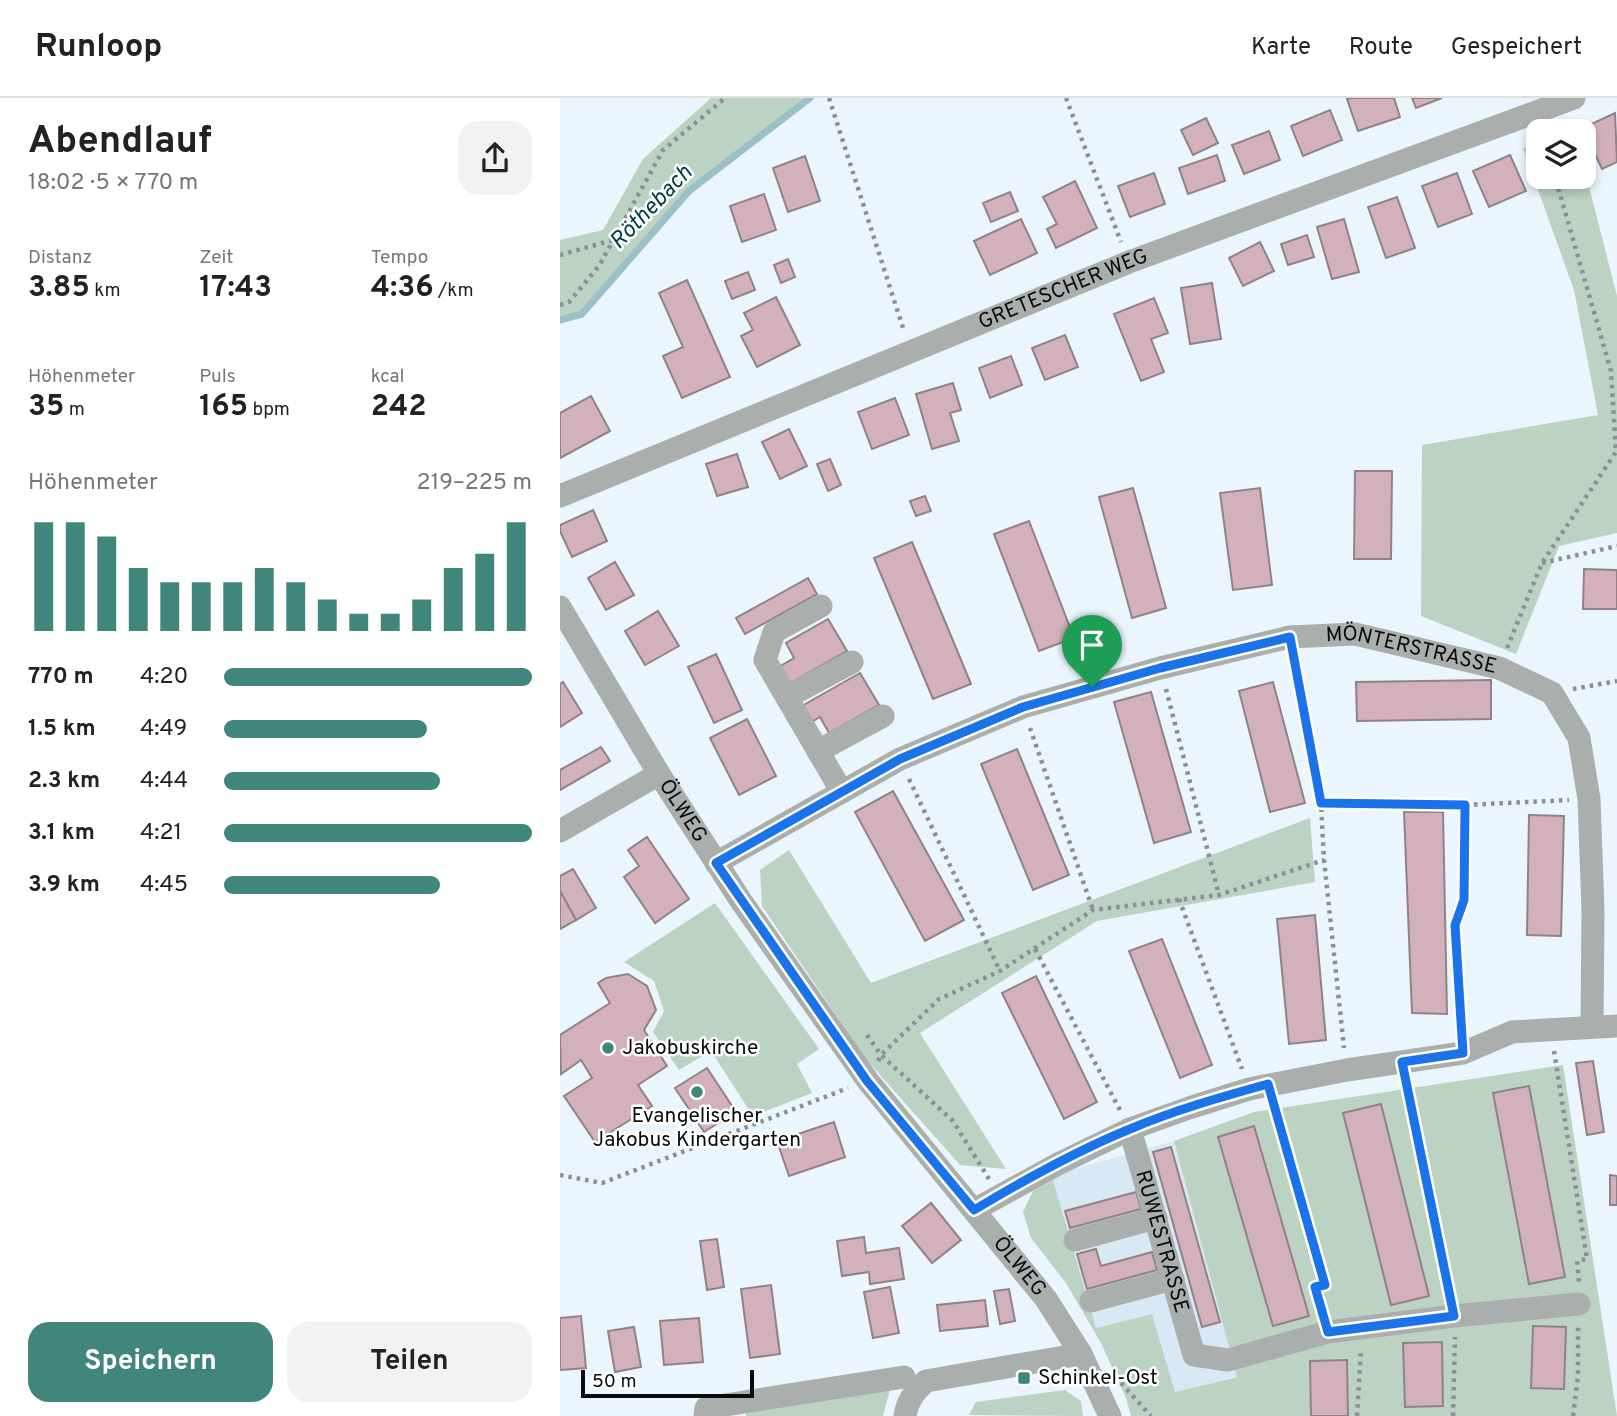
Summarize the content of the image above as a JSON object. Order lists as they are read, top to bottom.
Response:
{
  "streets": {
    "street": [
      "GRETESCHER WEG",
      "MÖNTERSTRASSE",
      "ÖLWEG",
      "RUWESTRASSE"
    ]
  },
  "crossings": [
    ["MÖNTERSTRASSE", "ÖLWEG"]
  ],
  "water": ["Röthebach"],
  "places": {
    "other": ["Jakobuskirche", "Evangelischer Jakobus Kindergarten"],
    "transit": ["Schinkel-Ost"]
  },
  "scale_bar": "50 m",
  "page": {
    "header": "Runloop",
    "nav": ["Karte", "Route", "Gespeichert"],
    "heading": ["Abendlauf", "18:02 · 5 × 770 m"],
    "stats": [
      ["Distanz", "3.85 km"],
      ["Zeit", "17:43"],
      ["Tempo", "4:36 /km"],
      ["Höhenmeter", "35 m"],
      ["Puls", "165 bpm"],
      ["kcal", "242"]
    ],
    "chart": ["Höhenmeter", "219–225 m"],
    "list": [
      {
        "name": "770 m",
        "note": "4:20"
      },
      {
        "name": "1.5 km",
        "note": "4:49"
      },
      {
        "name": "2.3 km",
        "note": "4:44"
      },
      {
        "name": "3.1 km",
        "note": "4:21"
      },
      {
        "name": "3.9 km",
        "note": "4:45"
      }
    ],
    "buttons": ["Speichern", "Teilen"],
    "scale": "50 m"
  }
}
